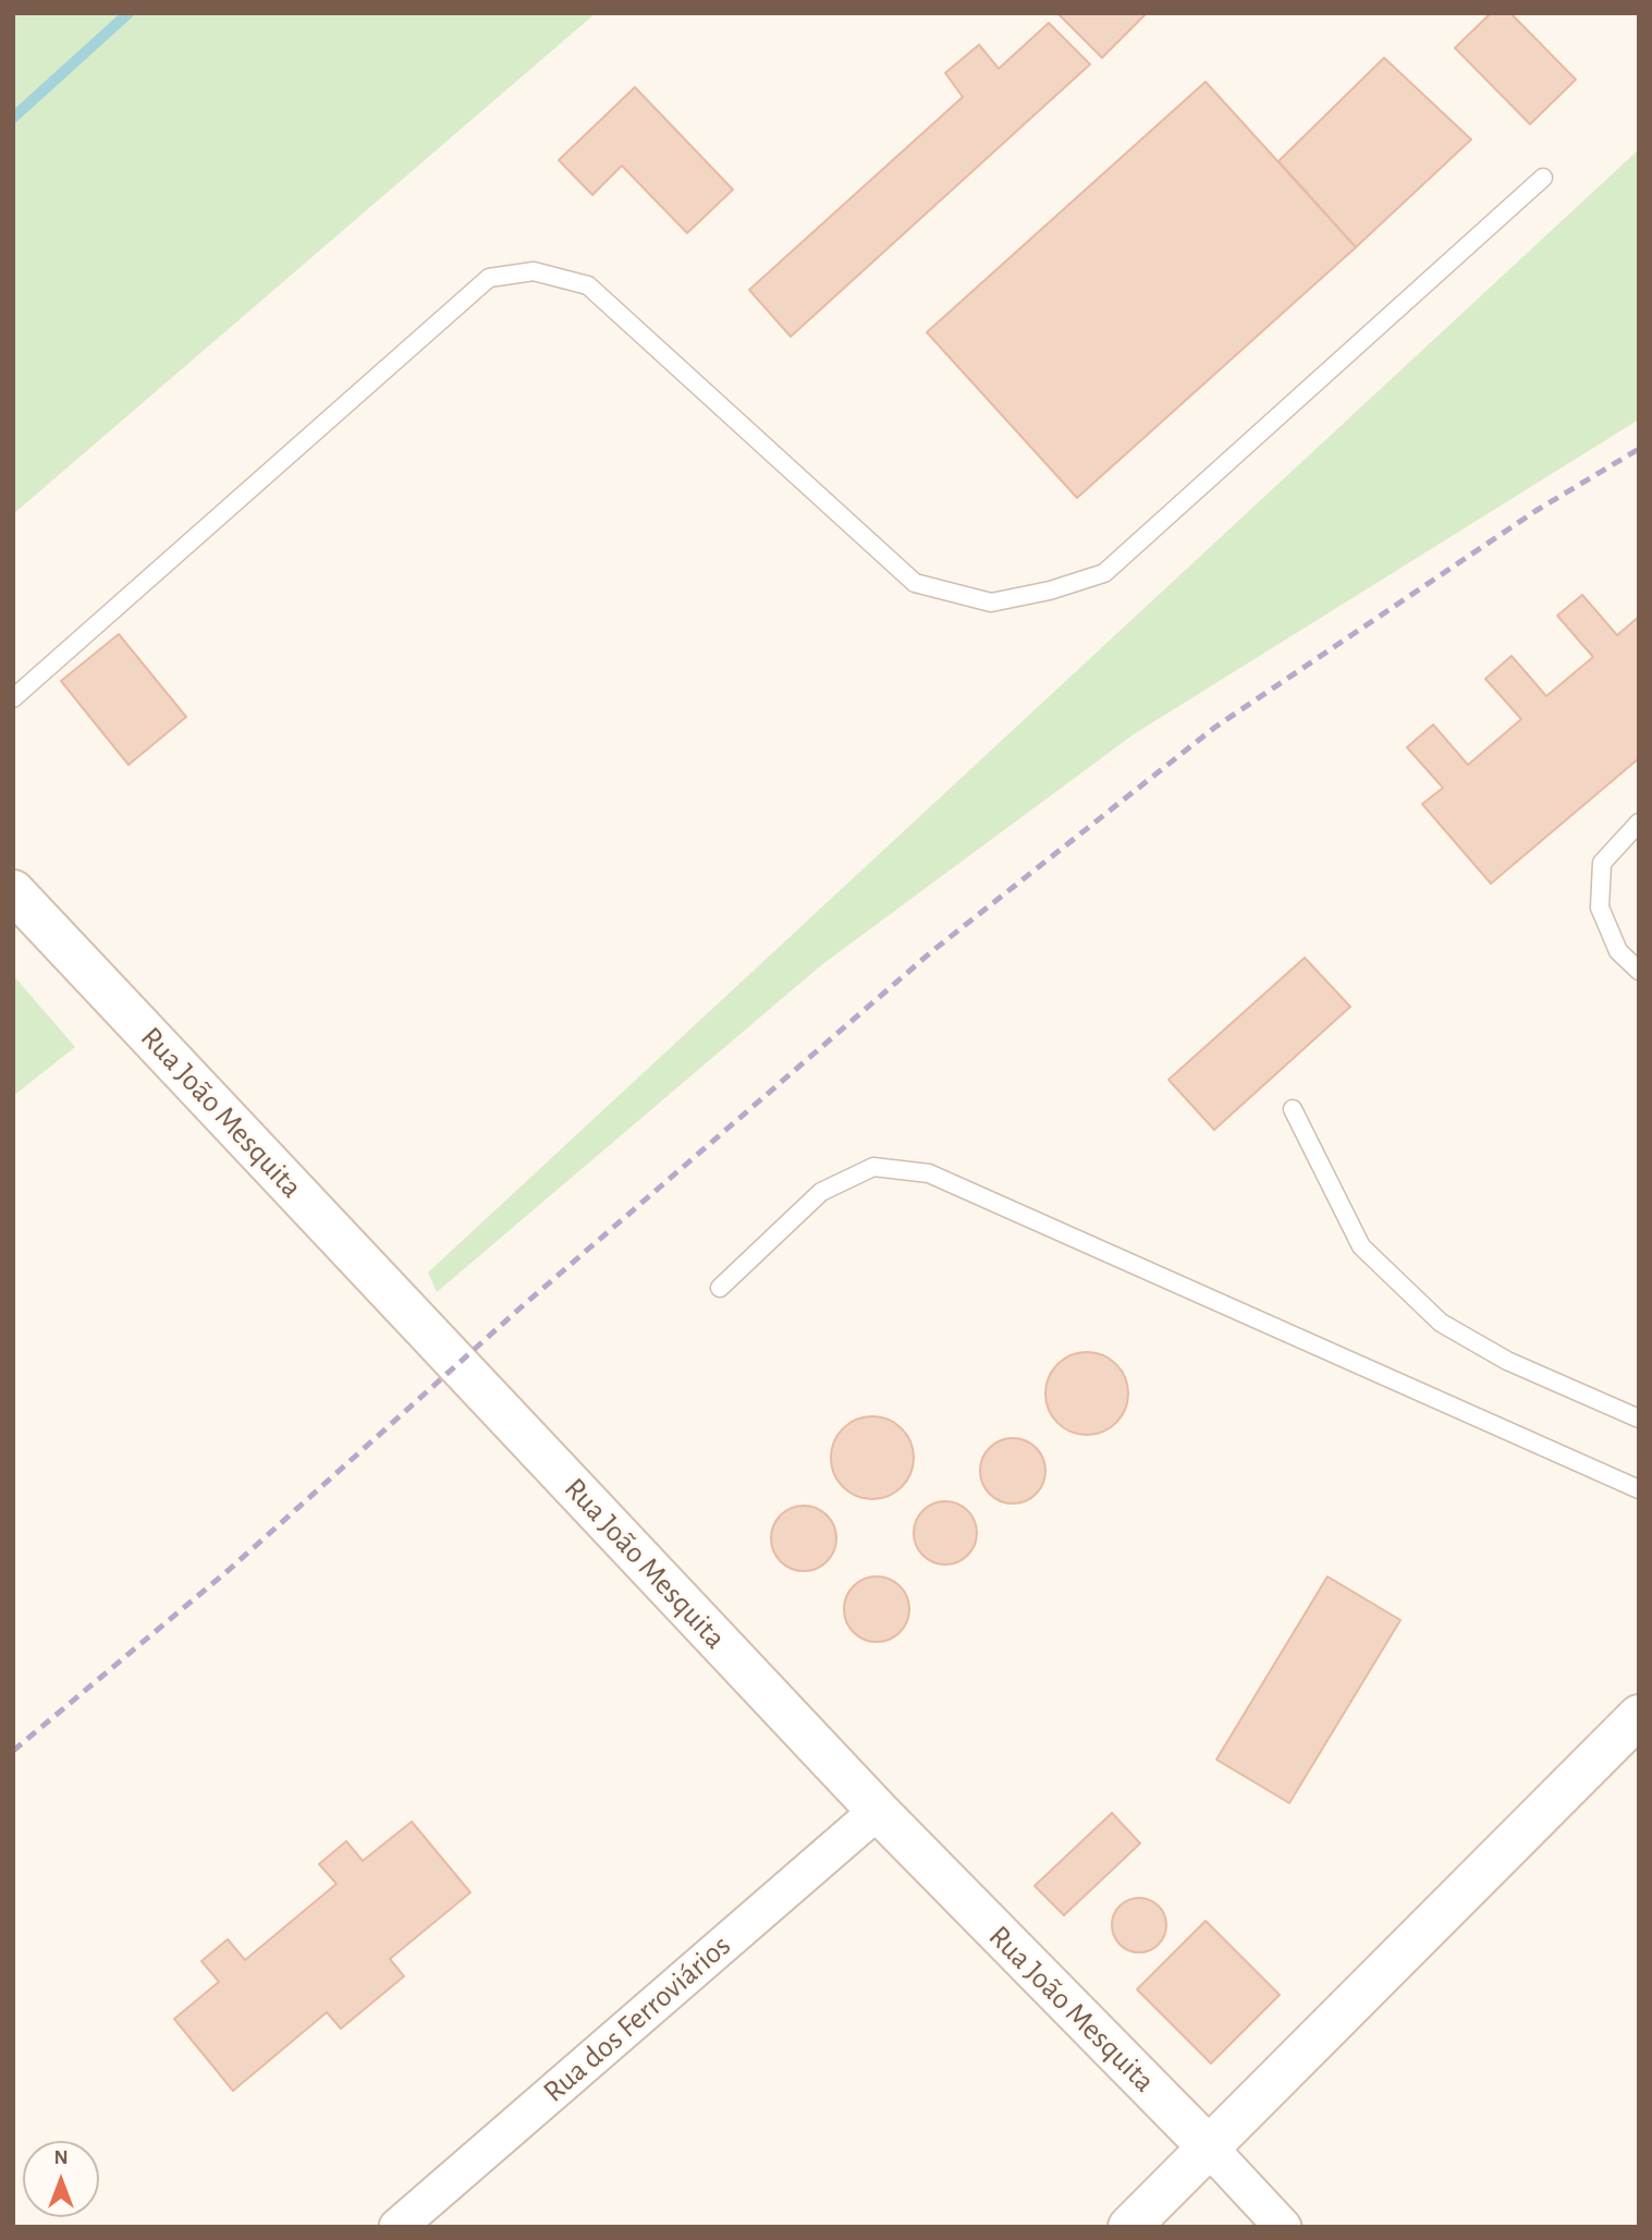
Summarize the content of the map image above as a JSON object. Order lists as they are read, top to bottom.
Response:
{
  "streets": {
    "street": ["Rua João Mesquita", "Rua dos Ferroviários"]
  },
  "crossings": [
    ["Rua João Mesquita", "Rua dos Ferroviários"]
  ],
  "north": "top"
}
